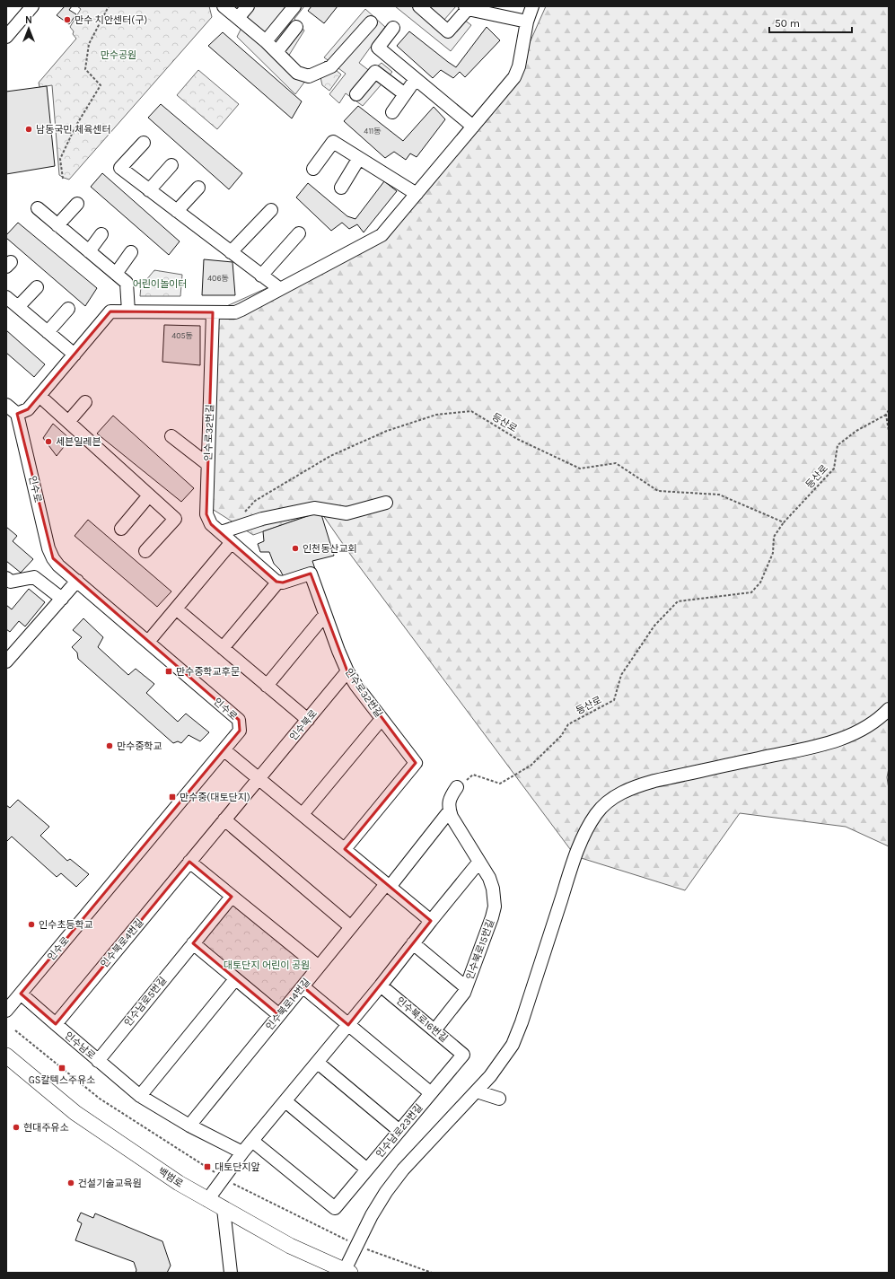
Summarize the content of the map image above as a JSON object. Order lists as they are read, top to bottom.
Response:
{
  "streets": {
    "main road": ["백범로"],
    "street": [
      "인수로32번길",
      "인수로",
      "인수북로",
      "인수북로4번길",
      "인수북로15번길",
      "인수남로5번길",
      "인수북로14번길",
      "인수북로16번길",
      "인수남로",
      "인수남로23번길"
    ],
    "path": ["등산로"]
  },
  "crossings": [
    ["등산로", "인수로32번길"],
    ["인수로32번길", "인수북로"],
    ["인수로", "인수남로"],
    ["인수북로", "인수북로4번길"],
    ["인수북로4번길", "인수남로"],
    ["인수북로15번길", "인수북로16번길"],
    ["인수남로5번길", "인수남로"],
    ["인수북로14번길", "인수남로"],
    ["인수북로16번길", "인수남로23번길"]
  ],
  "parks": ["만수공원", "어린이놀이터", "대토단지 어린이 공원"],
  "places": {
    "other": [
      "만수 치안센터(구)",
      "남동국민 체육센터",
      "세븐일레븐",
      "인천동산교회",
      "만수중학교",
      "인수초등학교",
      "현대주유소",
      "건설기술교육원"
    ],
    "transit": [
      "만수중학교후문",
      "만수중(대토단지)",
      "GS칼텍스주유소",
      "대토단지앞"
    ]
  },
  "house_numbers": ["411동", "406동", "405동"],
  "scale_bar": "50 m",
  "north": "top"
}
